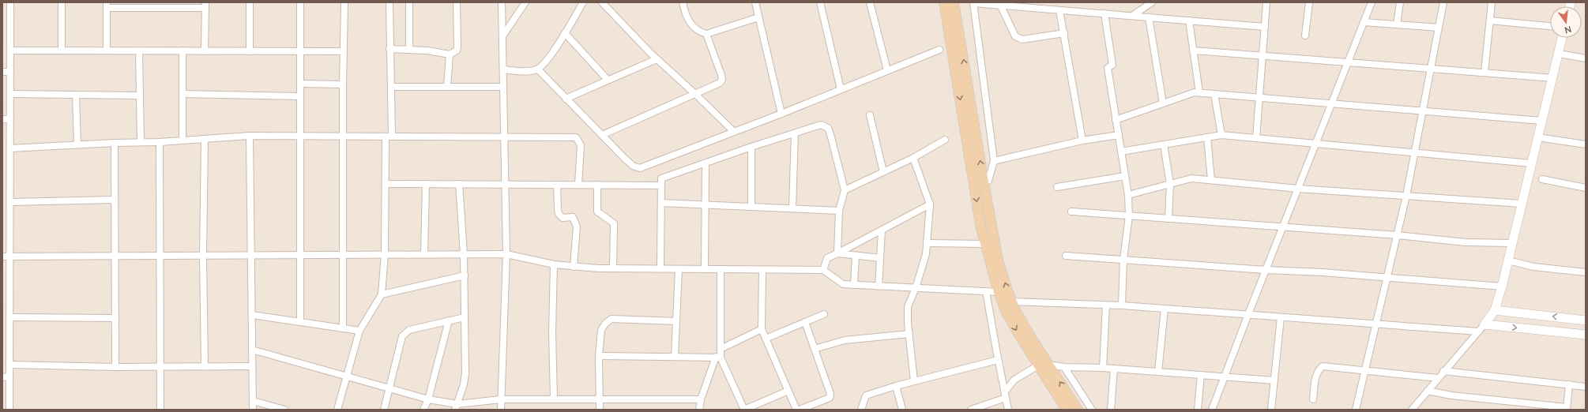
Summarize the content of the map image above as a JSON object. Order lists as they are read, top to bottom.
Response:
{
  "north": "bottom"
}
